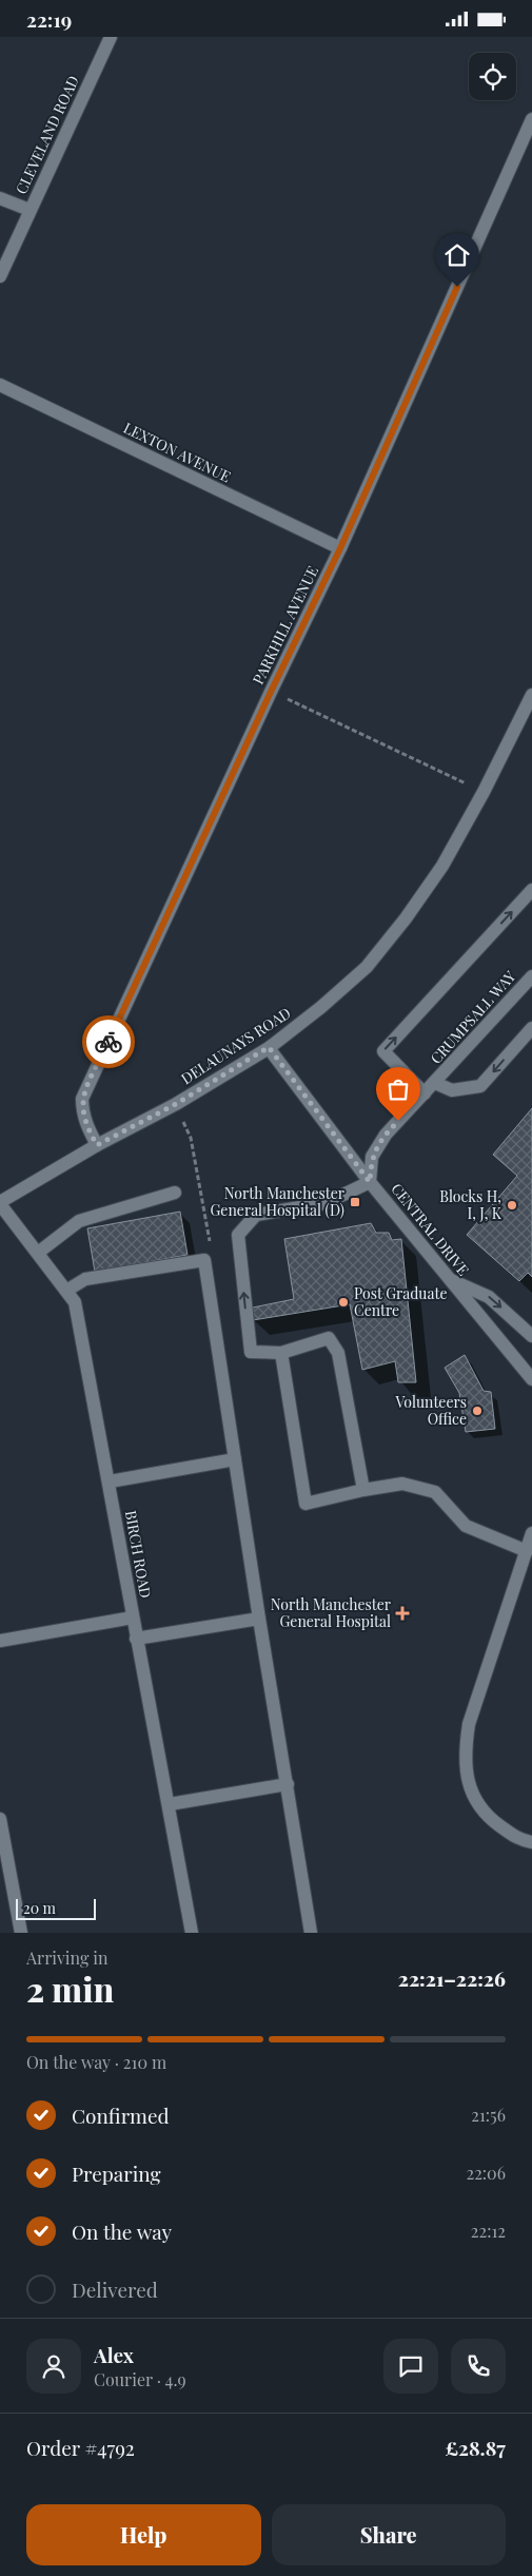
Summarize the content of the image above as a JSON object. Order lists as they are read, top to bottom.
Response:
{
  "streets": {
    "street": [
      "CLEVELAND ROAD",
      "LEXTON AVENUE",
      "PARKHILL AVENUE",
      "CRUMPSALL WAY",
      "DELAUNAYS ROAD",
      "CENTRAL DRIVE",
      "BIRCH ROAD"
    ]
  },
  "crossings": [
    ["LEXTON AVENUE", "PARKHILL AVENUE"],
    ["PARKHILL AVENUE", "DELAUNAYS ROAD"],
    ["CRUMPSALL WAY", "CENTRAL DRIVE"],
    ["DELAUNAYS ROAD", "CENTRAL DRIVE"],
    ["DELAUNAYS ROAD", "BIRCH ROAD"]
  ],
  "places": {
    "transit": ["North Manchester General Hospital (D)"],
    "other": ["Blocks H, I, J, K", "Post Graduate Centre", "Volunteers Office"],
    "health": ["North Manchester General Hospital"]
  },
  "scale_bar": "20 m",
  "page": {
    "status": "22:19",
    "scale": "20 m",
    "heading": ["2 min", "Arriving in", "22:21–22:26"],
    "panel": [
      "Alex",
      "Courier · 4.9",
      "Order #4792",
      "£28.87"
    ],
    "bar": "On the way · 210 m",
    "list": [
      ["Confirmed", "21:56"],
      ["Preparing", "22:06"],
      ["On the way", "22:12"],
      "Delivered"
    ],
    "buttons": ["Help", "Share"]
  }
}
